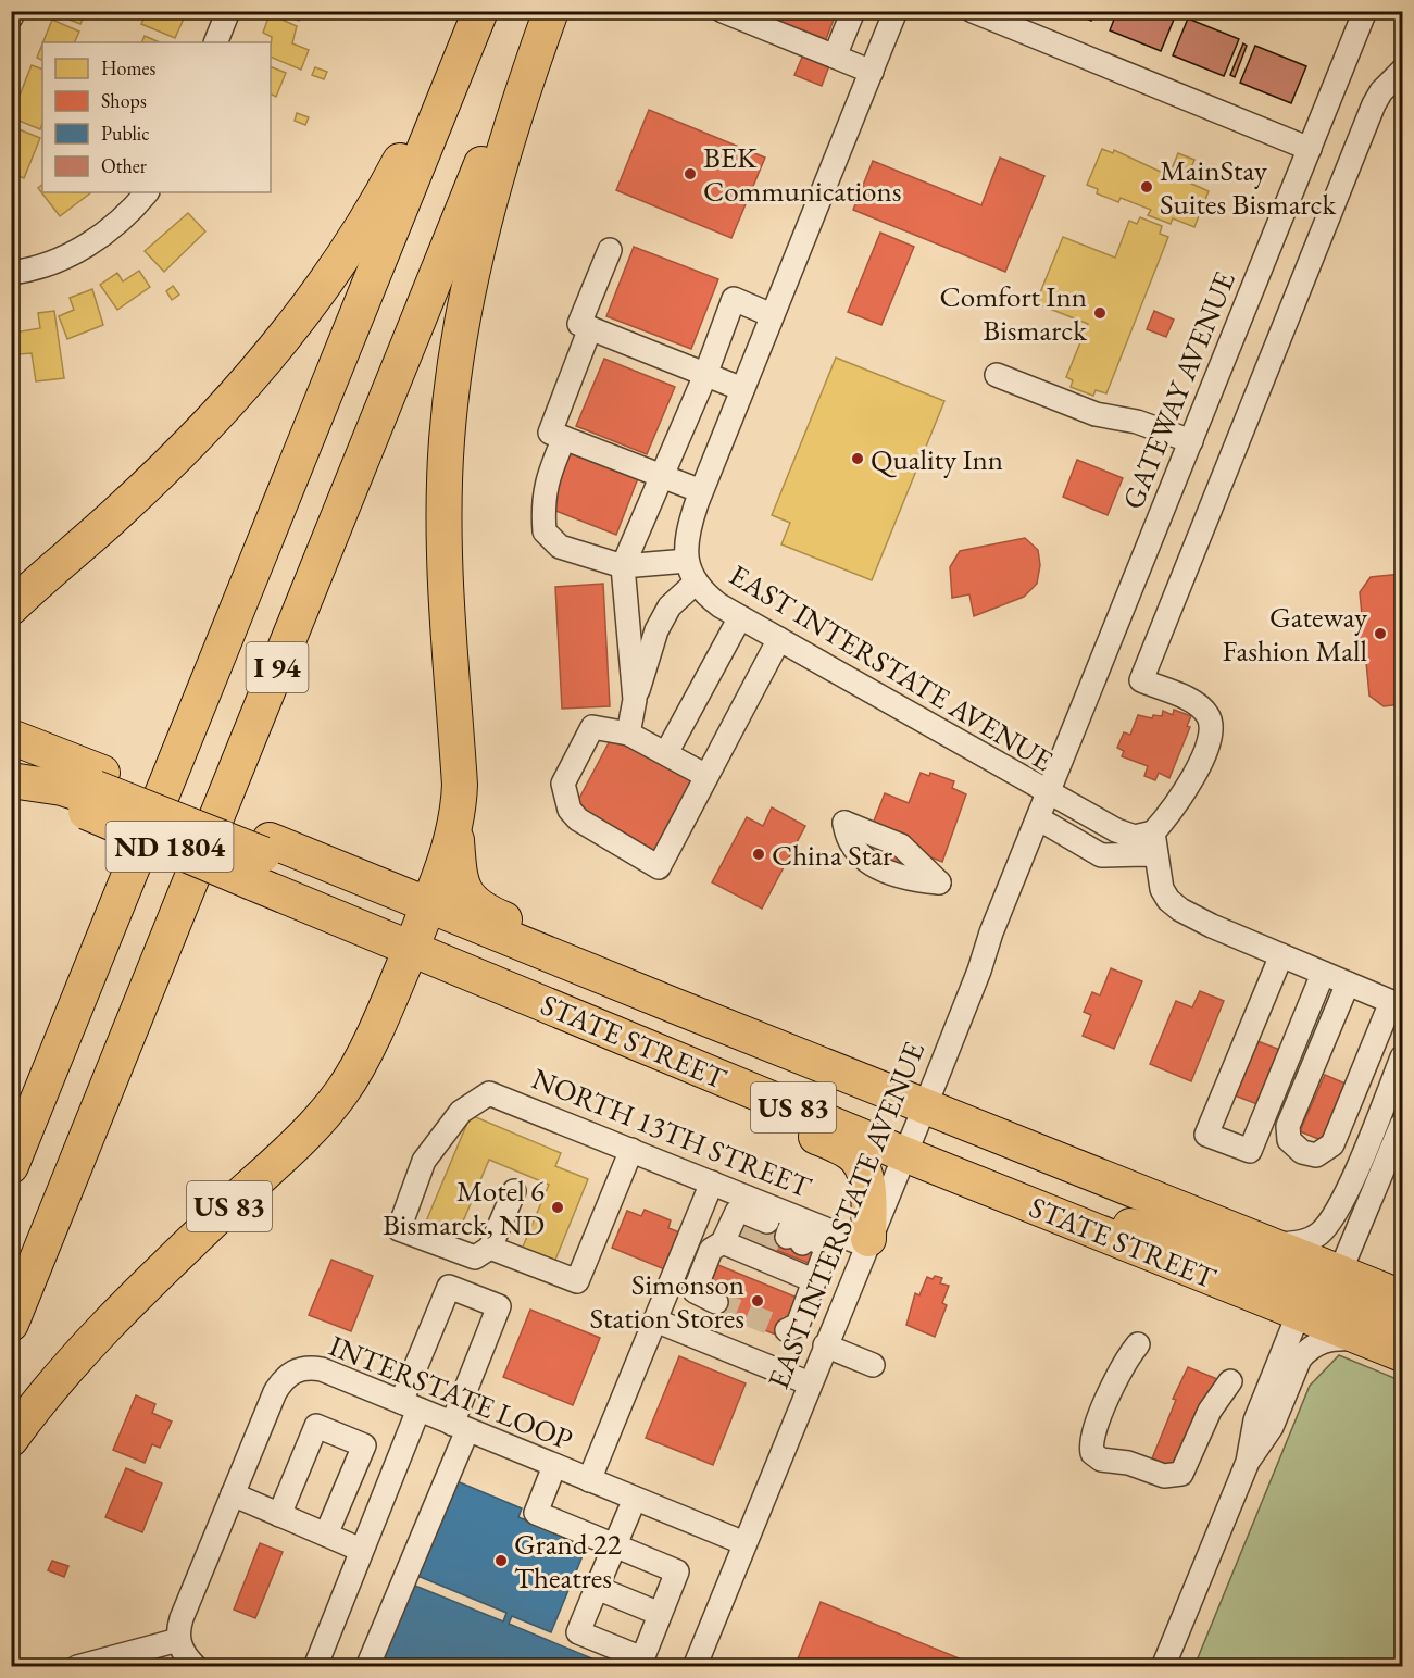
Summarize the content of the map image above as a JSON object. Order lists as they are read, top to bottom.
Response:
{
  "streets": {
    "highway": [
      "I 94",
      "ND 1804",
      "STATE STREET",
      "US 83"
    ],
    "street": [
      "GATEWAY AVENUE",
      "EAST INTERSTATE AVENUE",
      "NORTH 13TH STREET",
      "INTERSTATE LOOP"
    ]
  },
  "crossings": [
    ["GATEWAY AVENUE", "EAST INTERSTATE AVENUE"],
    ["EAST INTERSTATE AVENUE", "STATE STREET"],
    ["EAST INTERSTATE AVENUE", "NORTH 13TH STREET"],
    ["EAST INTERSTATE AVENUE", "INTERSTATE LOOP"],
    ["STATE STREET", "US 83"]
  ],
  "places": [
    "BEK Communications",
    "MainStay Suites Bismarck",
    "Comfort Inn Bismarck",
    "Quality Inn",
    "Gateway Fashion Mall",
    "China Star",
    "Motel 6 Bismarck, ND",
    "Simonson Station Stores",
    "Grand 22 Theatres"
  ],
  "legend": [
    "Homes",
    "Shops",
    "Public",
    "Other"
  ]
}
